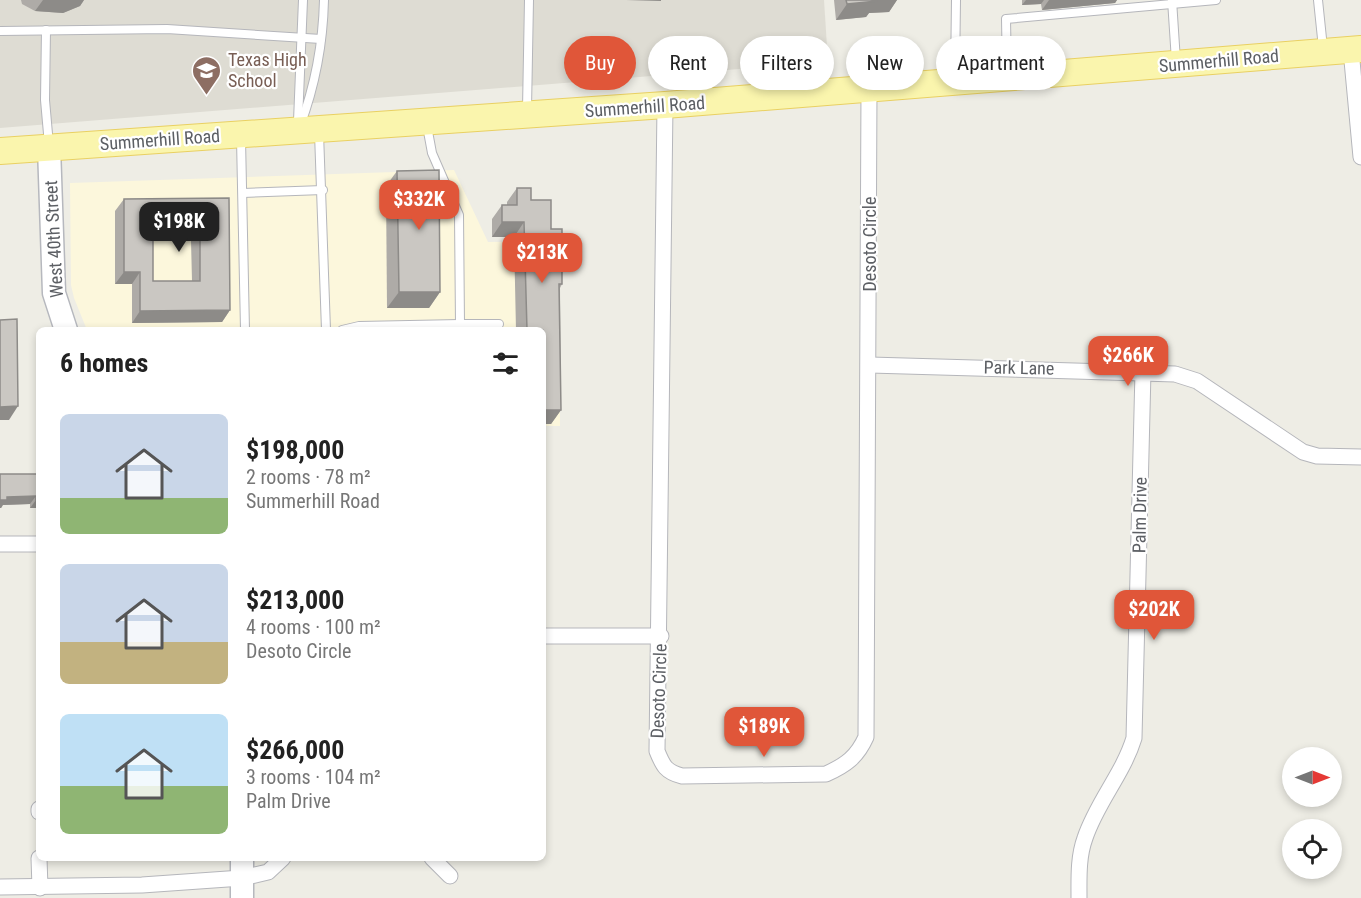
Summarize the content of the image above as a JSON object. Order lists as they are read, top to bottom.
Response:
{
  "streets": {
    "main road": ["Summerhill Road"],
    "street": [
      "West 40th Street",
      "Desoto Circle",
      "Park Lane",
      "Palm Drive"
    ]
  },
  "crossings": [
    ["Summerhill Road", "West 40th Street"],
    ["Summerhill Road", "Desoto Circle"],
    ["Desoto Circle", "Park Lane"],
    ["Park Lane", "Palm Drive"]
  ],
  "places": {
    "school or university": ["Texas High School"]
  },
  "north": "right",
  "page": {
    "chip": [
      "Buy",
      "Rent",
      "Filters",
      "New",
      "Apartment"
    ],
    "price": [
      "$332K",
      "$198K",
      "$213K",
      "$266K",
      "$202K",
      "$189K"
    ],
    "heading": "6 homes",
    "list": [
      {
        "name": "$198,000",
        "note": "2 rooms · 78 m² · Summerhill Road"
      },
      {
        "name": "$213,000",
        "note": "4 rooms · 100 m² · Desoto Circle"
      },
      {
        "name": "$266,000",
        "note": "3 rooms · 104 m² · Palm Drive"
      }
    ]
  }
}
